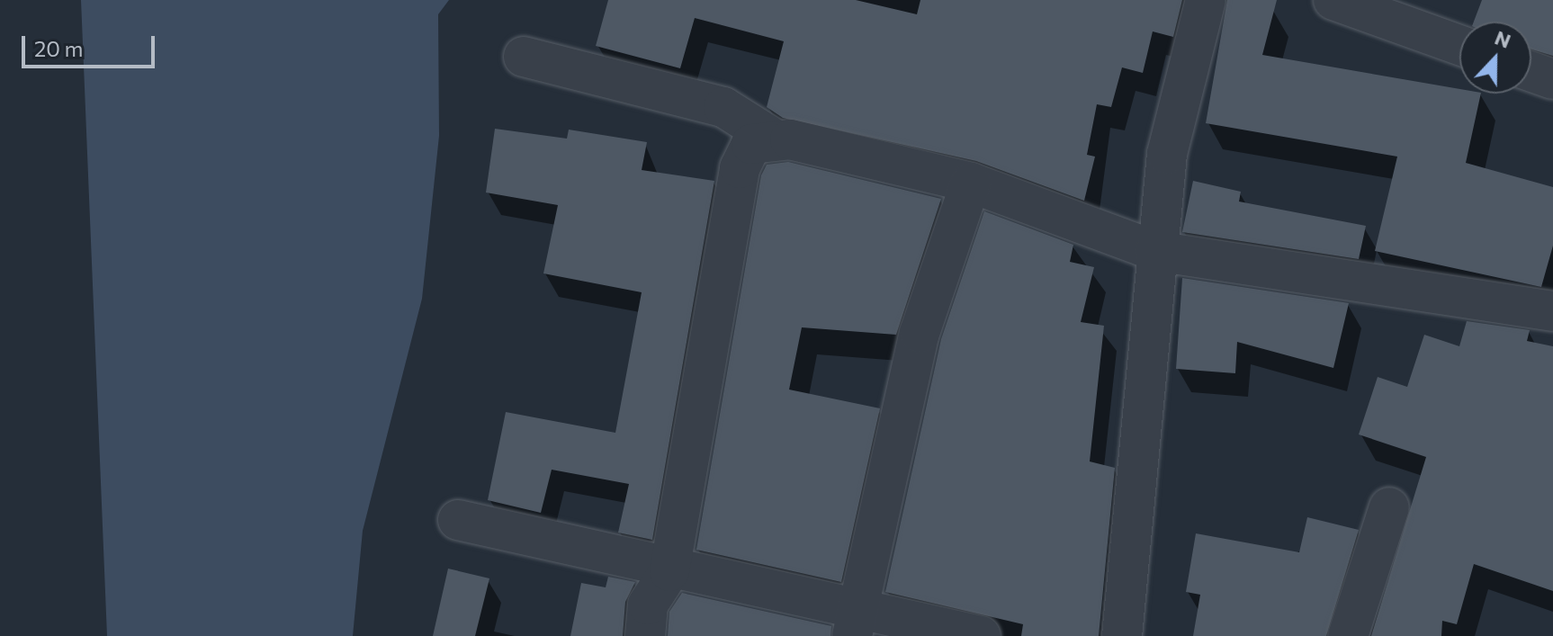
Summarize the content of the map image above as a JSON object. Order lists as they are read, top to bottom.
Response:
{
  "scale_bar": "20 m",
  "north": "top"
}
